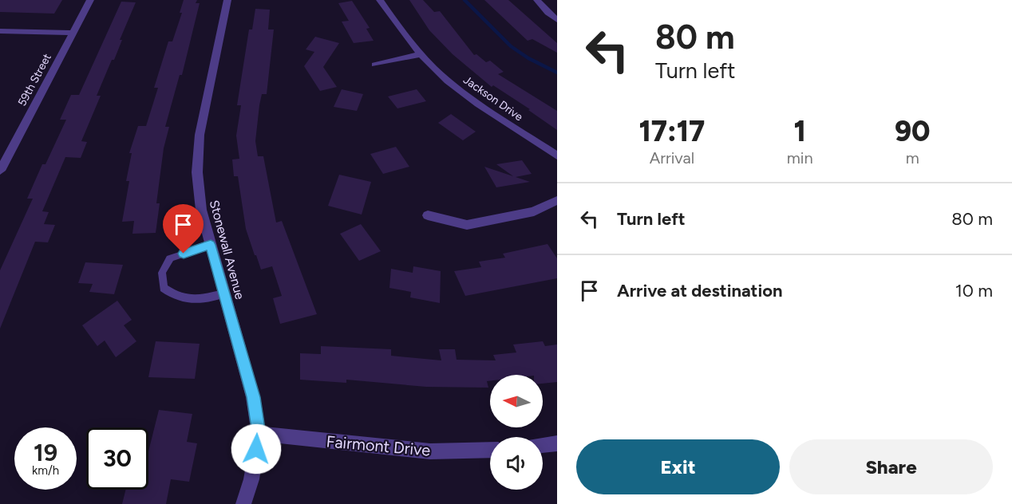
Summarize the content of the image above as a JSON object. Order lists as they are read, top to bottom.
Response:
{
  "streets": {
    "street": [
      "59th Street",
      "Jackson Drive",
      "Stonewall Avenue",
      "Fairmont Drive"
    ]
  },
  "crossings": [
    ["Stonewall Avenue", "Fairmont Drive"]
  ],
  "north": "left",
  "page": {
    "turn": ["80 m", "Turn left"],
    "eta": [
      "17:17",
      "Arrival",
      "1",
      "min",
      "90",
      "m"
    ],
    "list": [
      {
        "name": "Turn left",
        "value": "80 m"
      },
      {
        "name": "Arrive at destination",
        "value": "10 m"
      }
    ],
    "speed": "19 km/h",
    "limit": "30",
    "buttons": ["Exit", "Share"]
  }
}
